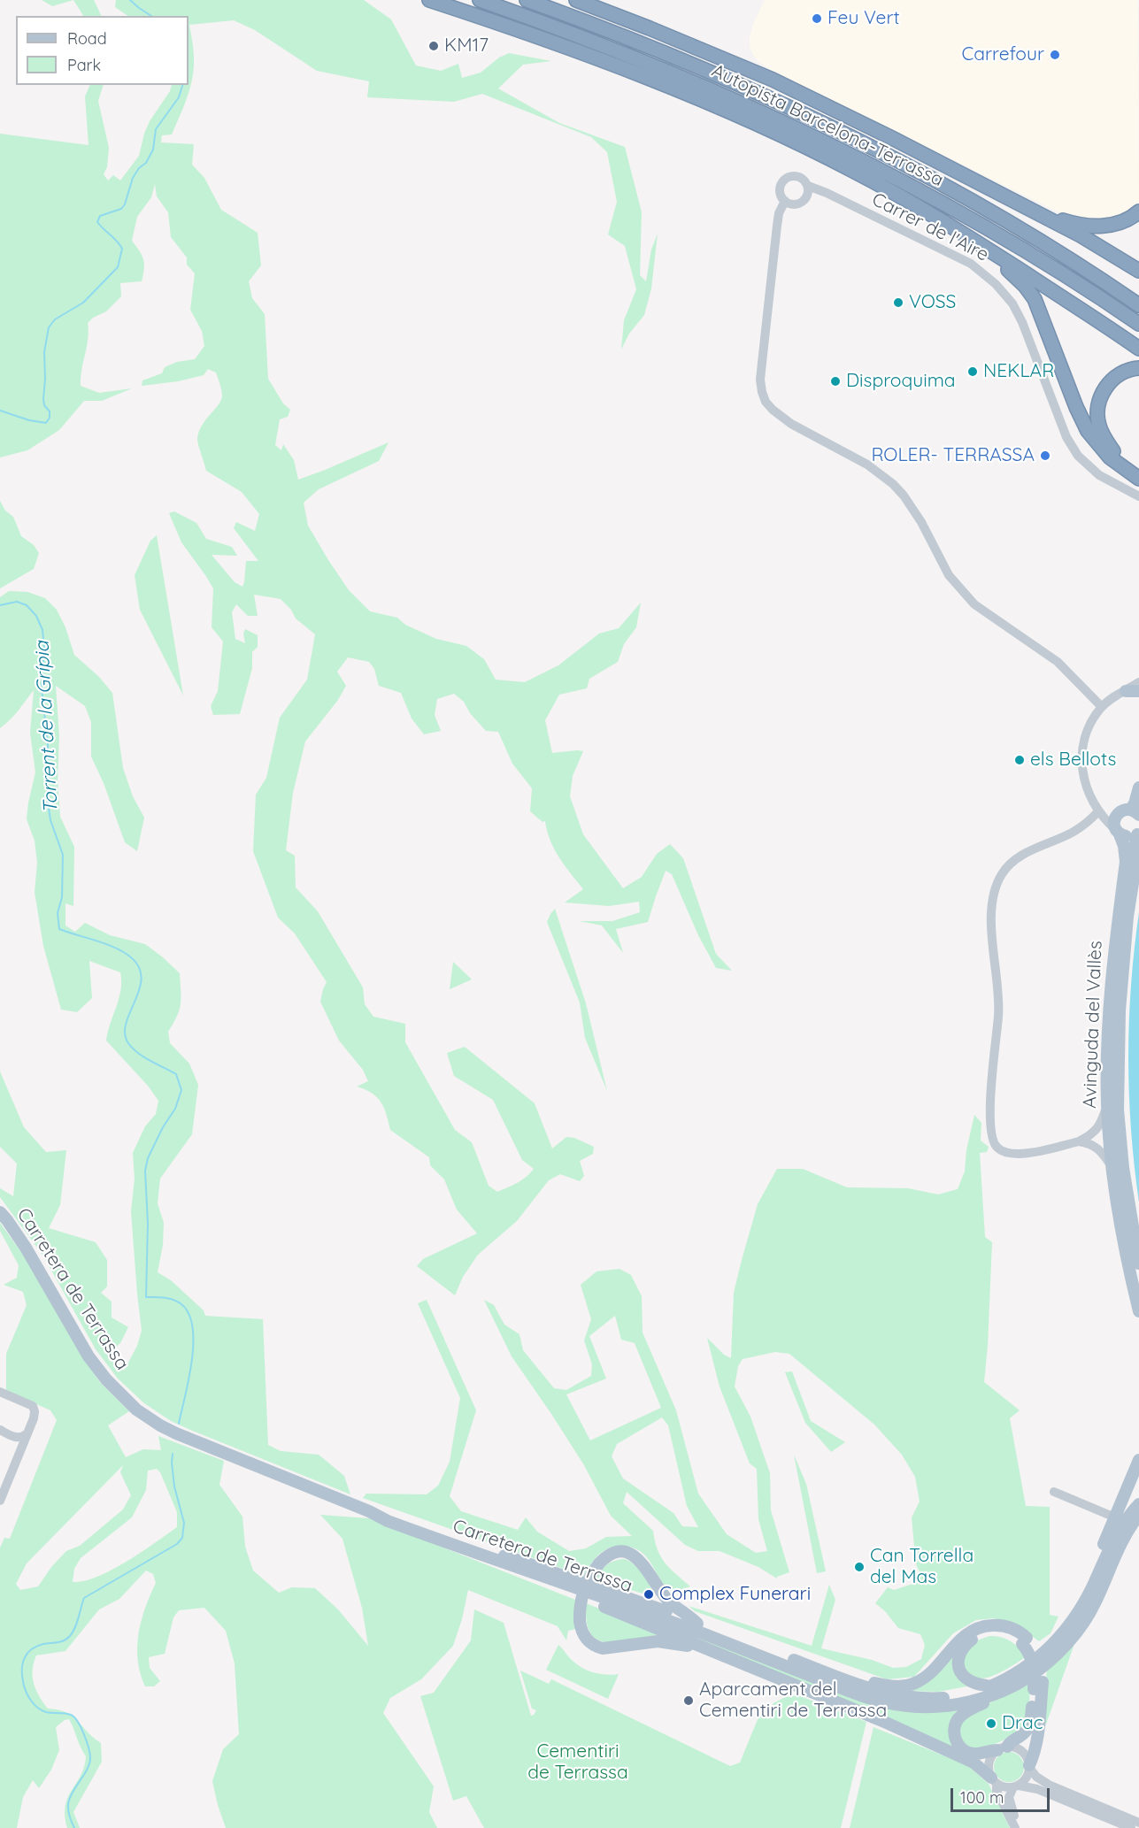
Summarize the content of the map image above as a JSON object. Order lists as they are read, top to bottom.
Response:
{
  "streets": {
    "highway": ["Autopista Barcelona-Terrassa"],
    "main road": ["Avinguda del Vallès", "Carretera de Terrassa"],
    "street": ["Carrer de l'Aire"]
  },
  "water": ["Torrent de la Grípia"],
  "parks": ["Cementiri de Terrassa"],
  "places": [
    "Feu Vert",
    "KM17",
    "Carrefour",
    "VOSS",
    "NEKLAR",
    "Disproquima",
    "ROLER- TERRASSA",
    "els Bellots",
    "Can Torrella del Mas",
    "Complex Funerari",
    "Aparcament del Cementiri de Terrassa",
    "Drac"
  ],
  "legend": ["Road", "Park"],
  "scale_bar": "100 m"
}
